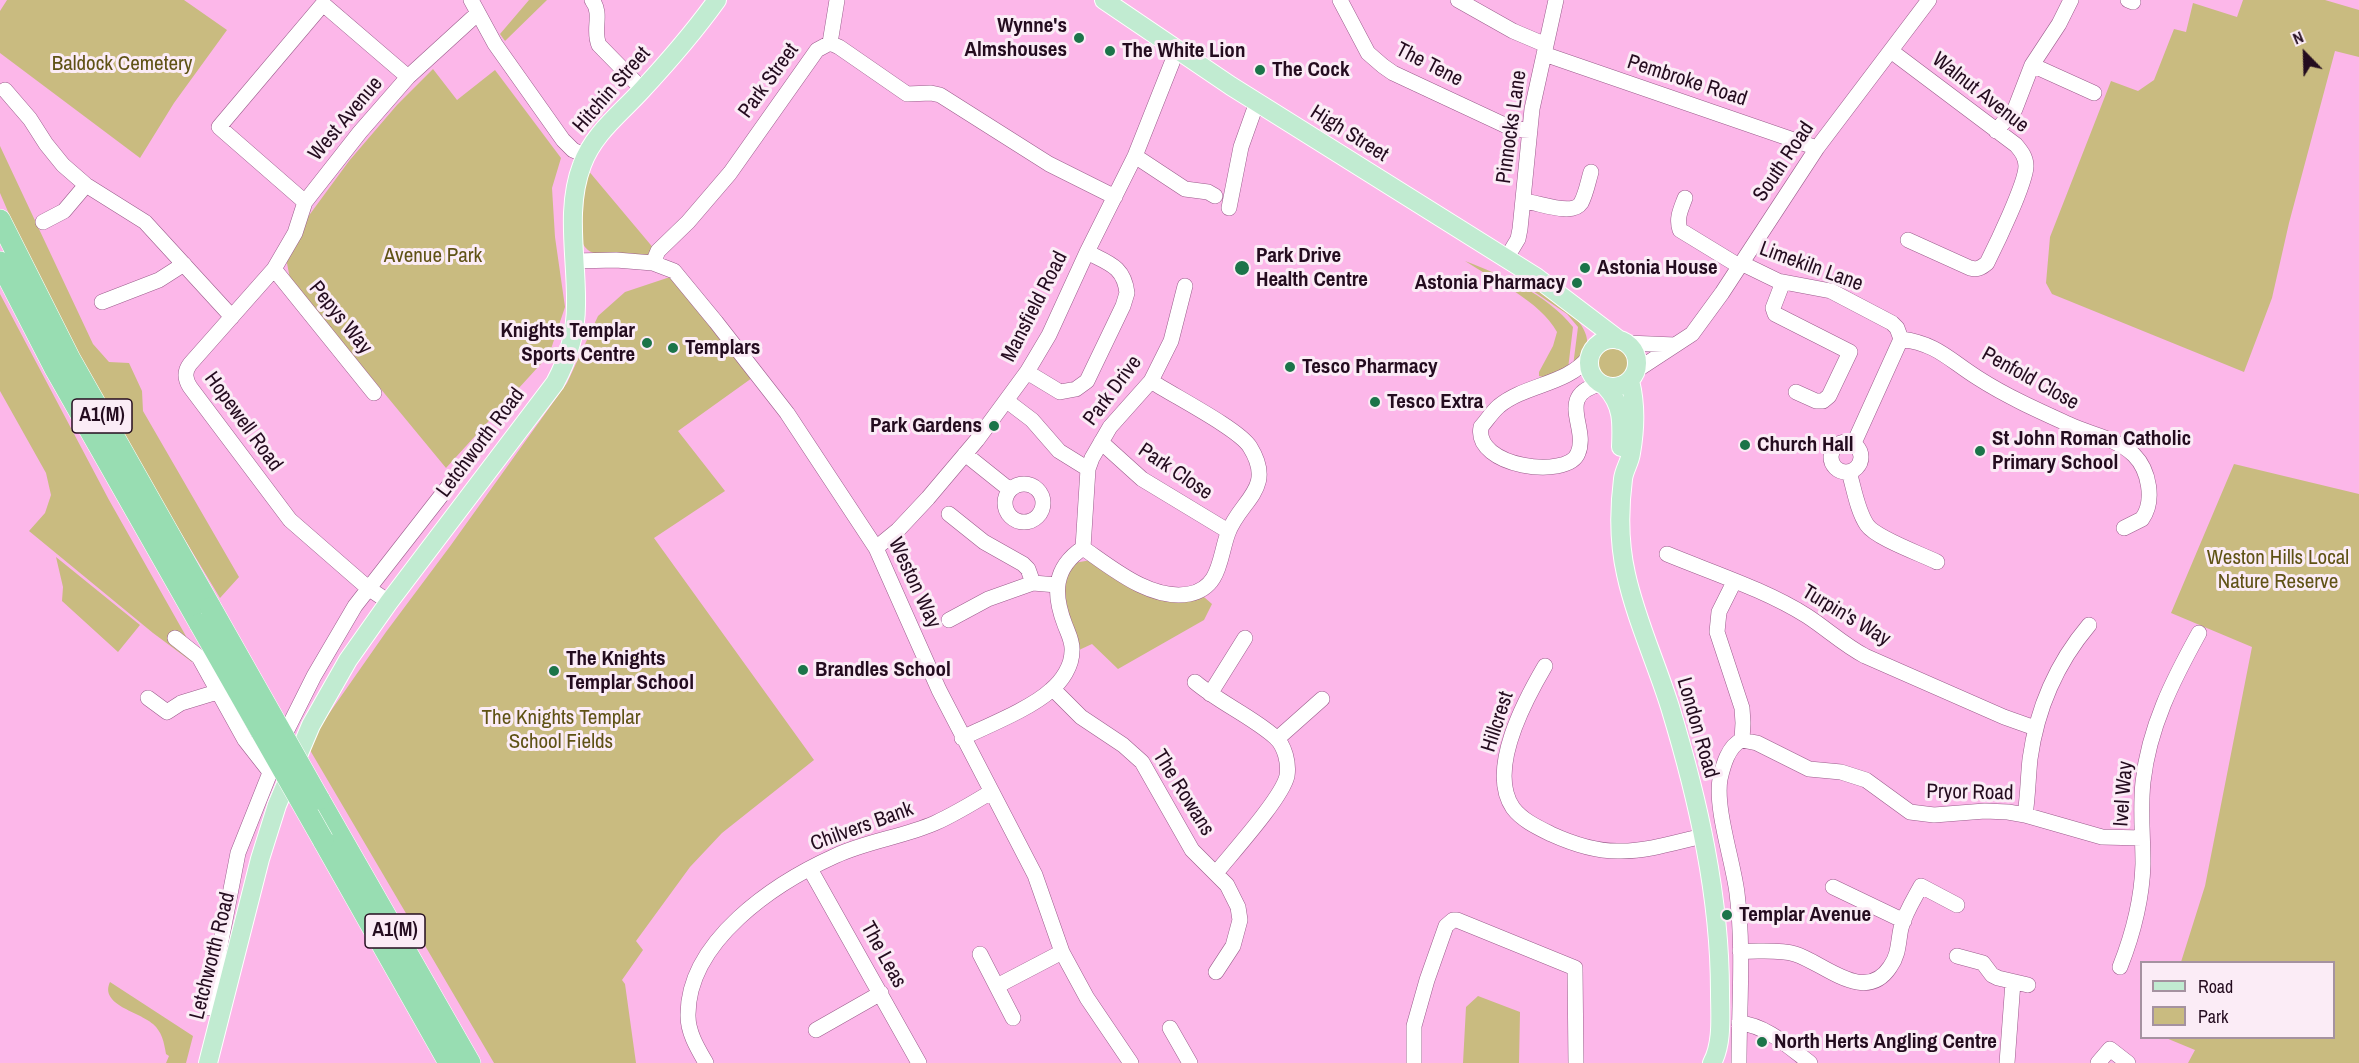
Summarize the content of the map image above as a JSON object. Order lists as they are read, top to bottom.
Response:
{
  "streets": {
    "highway": ["A1(M)"],
    "main road": [
      "Hitchin Street",
      "High Street",
      "Letchworth Road",
      "London Road"
    ],
    "street": [
      "The Tene",
      "Park Street",
      "Pembroke Road",
      "Walnut Avenue",
      "West Avenue",
      "Pinnocks Lane",
      "South Road",
      "Limekiln Lane",
      "Mansfield Road",
      "Pepys Way",
      "Penfold Close",
      "Park Drive",
      "Hopewell Road",
      "Park Close",
      "Weston Way",
      "Turpin's Way",
      "Hillcrest",
      "The Rowans",
      "Pryor Road",
      "Ivel Way",
      "Chilvers Bank",
      "The Leas"
    ]
  },
  "crossings": [
    ["The Tene", "Pinnocks Lane"],
    ["Park Street", "Mansfield Road"],
    ["Park Street", "Weston Way"],
    ["Pembroke Road", "Pinnocks Lane"],
    ["Pembroke Road", "South Road"],
    ["Hitchin Street", "Letchworth Road"],
    ["Hitchin Street", "Weston Way"],
    ["Walnut Avenue", "South Road"],
    ["West Avenue", "Pepys Way"],
    ["West Avenue", "Hopewell Road"],
    ["Pinnocks Lane", "High Street"],
    ["High Street", "South Road"],
    ["High Street", "Mansfield Road"],
    ["High Street", "London Road"],
    ["South Road", "Limekiln Lane"],
    ["South Road", "London Road"],
    ["Limekiln Lane", "Penfold Close"],
    ["Mansfield Road", "Weston Way"],
    ["Pepys Way", "Hopewell Road"],
    ["Park Drive", "Park Close"],
    ["Hopewell Road", "Letchworth Road"],
    ["Letchworth Road", "Weston Way"],
    ["Weston Way", "Chilvers Bank"],
    ["Hillcrest", "London Road"],
    ["Pryor Road", "Ivel Way"],
    ["Chilvers Bank", "The Leas"]
  ],
  "parks": [
    "Baldock Cemetery",
    "Avenue Park",
    "Weston Hills Local Nature Reserve",
    "The Knights Templar School Fields"
  ],
  "places": [
    "Wynne's Almshouses",
    "The White Lion",
    "The Cock",
    "Park Drive Health Centre",
    "Astonia House",
    "Astonia Pharmacy",
    "Knights Templar Sports Centre",
    "Templars",
    "Tesco Pharmacy",
    "Tesco Extra",
    "Park Gardens",
    "Church Hall",
    "St John Roman Catholic Primary School",
    "Brandles School",
    "The Knights Templar School",
    "Templar Avenue",
    "North Herts Angling Centre"
  ],
  "legend": ["Road", "Park"],
  "north": "top left"
}
